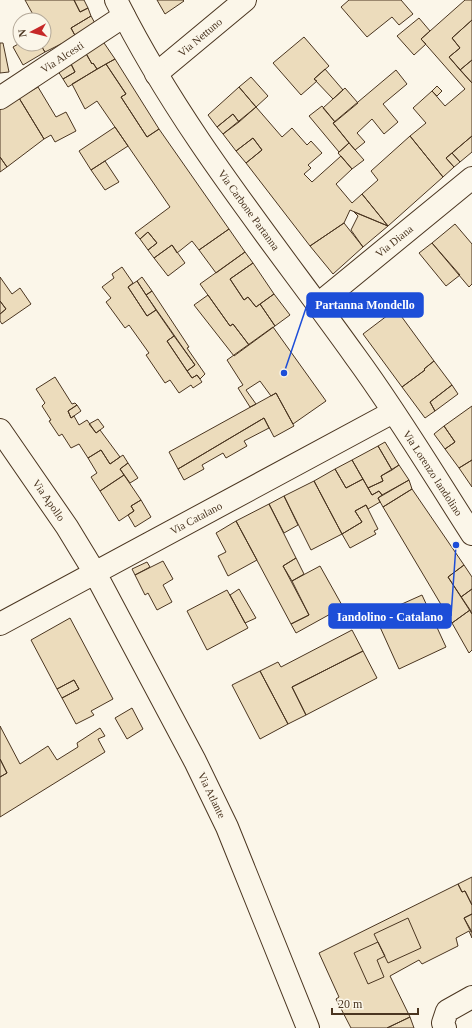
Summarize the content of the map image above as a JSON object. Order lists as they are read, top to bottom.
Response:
{
  "streets": {
    "street": [
      "Via Nettuno",
      "Via Alcesti",
      "Via Carbone Partanna",
      "Via Diana",
      "Via Lorenzo Iandolino",
      "Via Apollo",
      "Via Catalano",
      "Via Atlante"
    ]
  },
  "crossings": [
    ["Via Nettuno", "Via Carbone Partanna"],
    ["Via Alcesti", "Via Carbone Partanna"],
    ["Via Carbone Partanna", "Via Diana"],
    ["Via Carbone Partanna", "Via Lorenzo Iandolino"],
    ["Via Carbone Partanna", "Via Catalano"],
    ["Via Lorenzo Iandolino", "Via Catalano"],
    ["Via Apollo", "Via Catalano"],
    ["Via Apollo", "Via Atlante"],
    ["Via Catalano", "Via Atlante"]
  ],
  "places": ["Partanna Mondello", "Iandolino - Catalano"],
  "scale_bar": "20 m",
  "north": "left"
}
